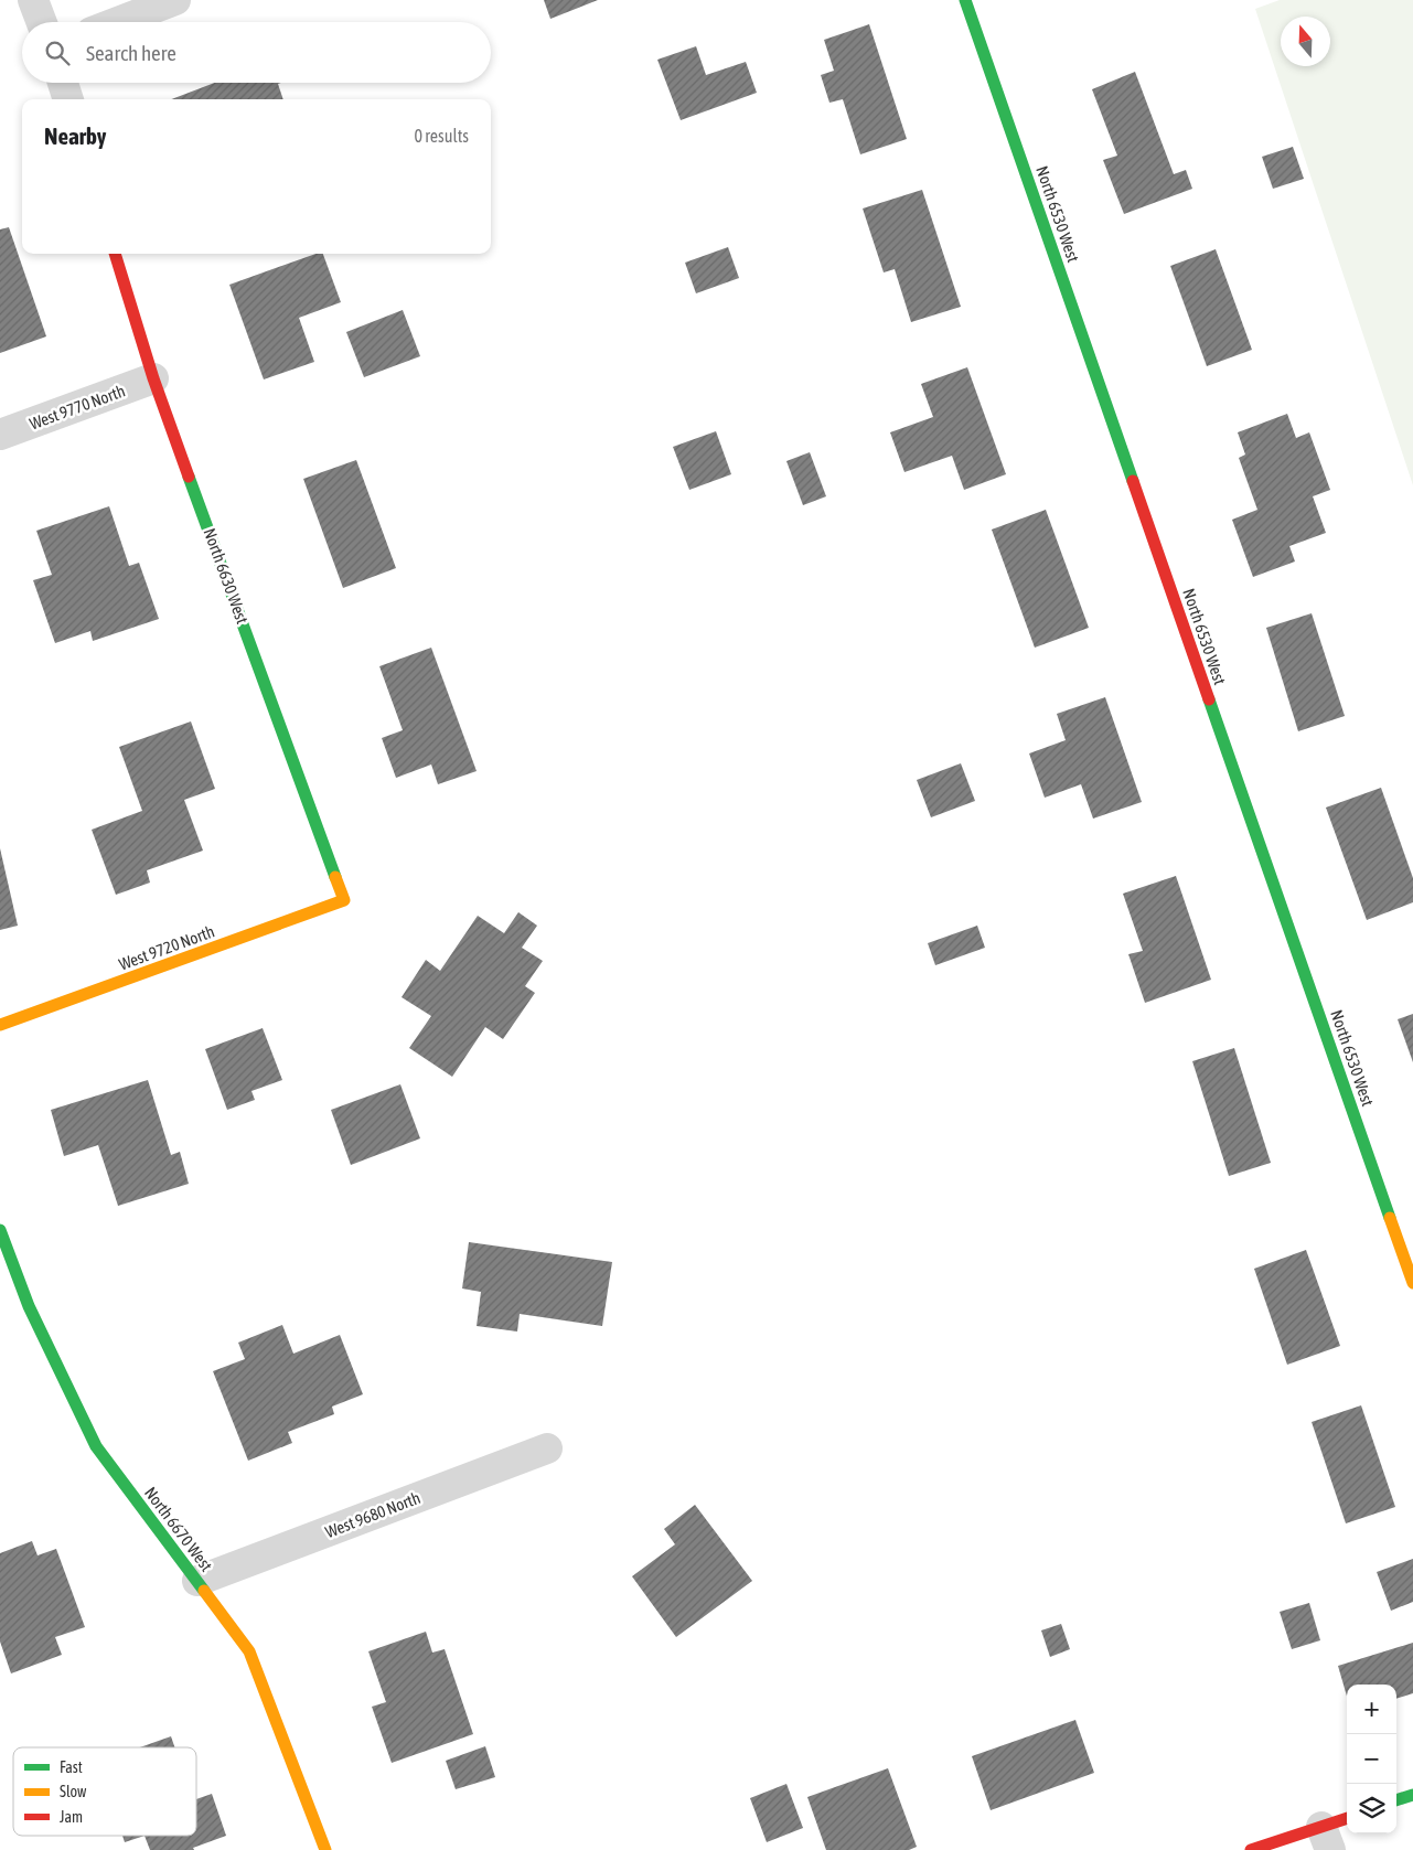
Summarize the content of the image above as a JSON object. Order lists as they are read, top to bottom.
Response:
{
  "streets": {
    "street": [
      "North 6530 West",
      "West 9770 North",
      "North 6630 West",
      "West 9720 North",
      "West 9680 North",
      "North 6670 West"
    ]
  },
  "crossings": [
    ["West 9770 North", "North 6630 West"],
    ["North 6630 West", "West 9720 North"],
    ["West 9680 North", "North 6670 West"]
  ],
  "legend": ["Fast", "Slow", "Jam"],
  "north": "top",
  "page": {
    "search": "Search here",
    "heading": ["Nearby", "0 results"],
    "map_buttons": ["+", "−"]
  }
}
